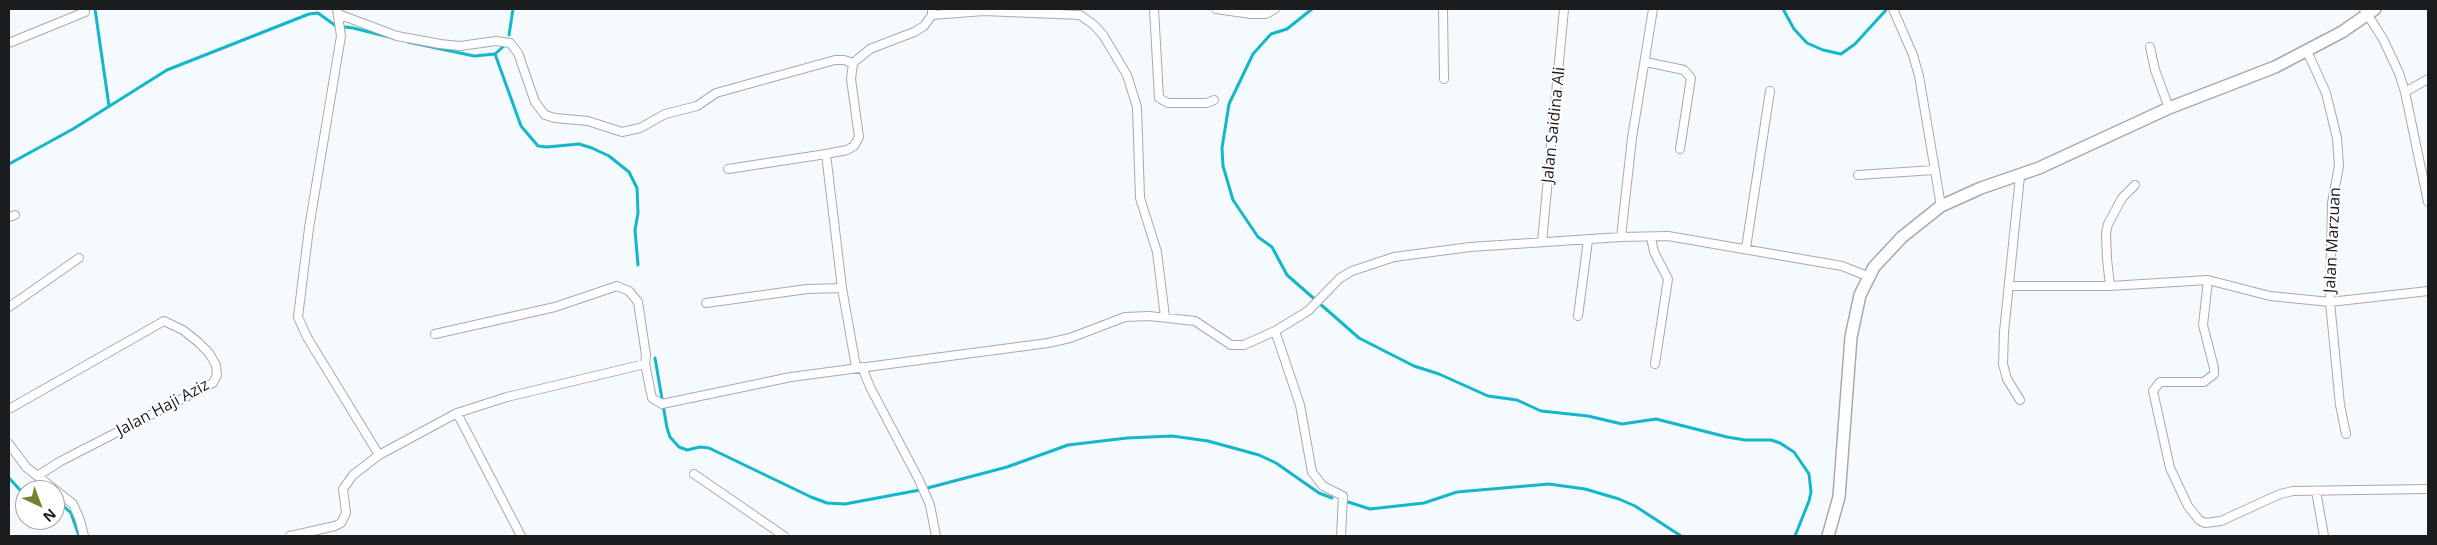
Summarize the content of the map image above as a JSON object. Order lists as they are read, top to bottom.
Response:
{
  "streets": {
    "street": ["Jalan Saidina Ali", "Jalan Marzuan", "Jalan Haji Aziz"]
  },
  "north": "bottom right"
}
